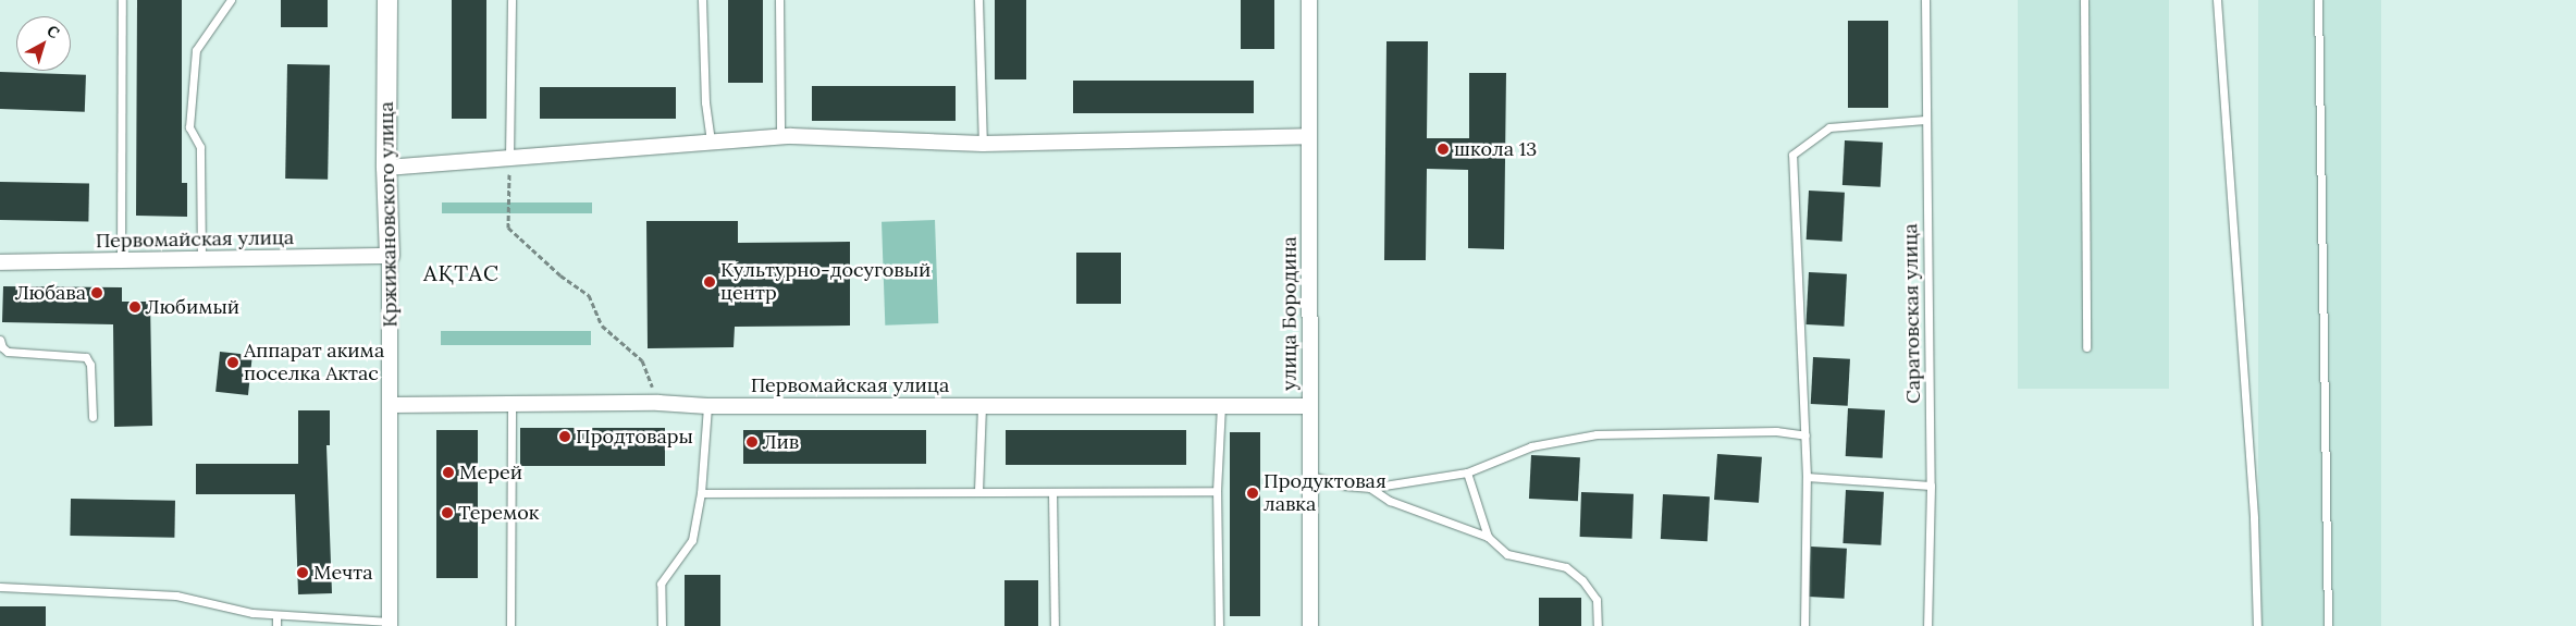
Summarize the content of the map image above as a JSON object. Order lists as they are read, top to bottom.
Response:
{
  "streets": {
    "street": ["Кржижановского улица", "Первомайская улица", "улица Бородина"],
    "lane": ["Саратовская улица"]
  },
  "crossings": [
    ["Кржижановского улица", "Первомайская улица"],
    ["Первомайская улица", "улица Бородина"]
  ],
  "districts": ["АҚТАС"],
  "places": [
    "школа 13",
    "Культурно-досуговый центр",
    "Любава",
    "Любимый",
    "Аппарат акима поселка Актас",
    "Продтовары",
    "Лив",
    "Мерей",
    "Продуктовая лавка",
    "Теремок",
    "Мечта"
  ],
  "north": "top right"
}
